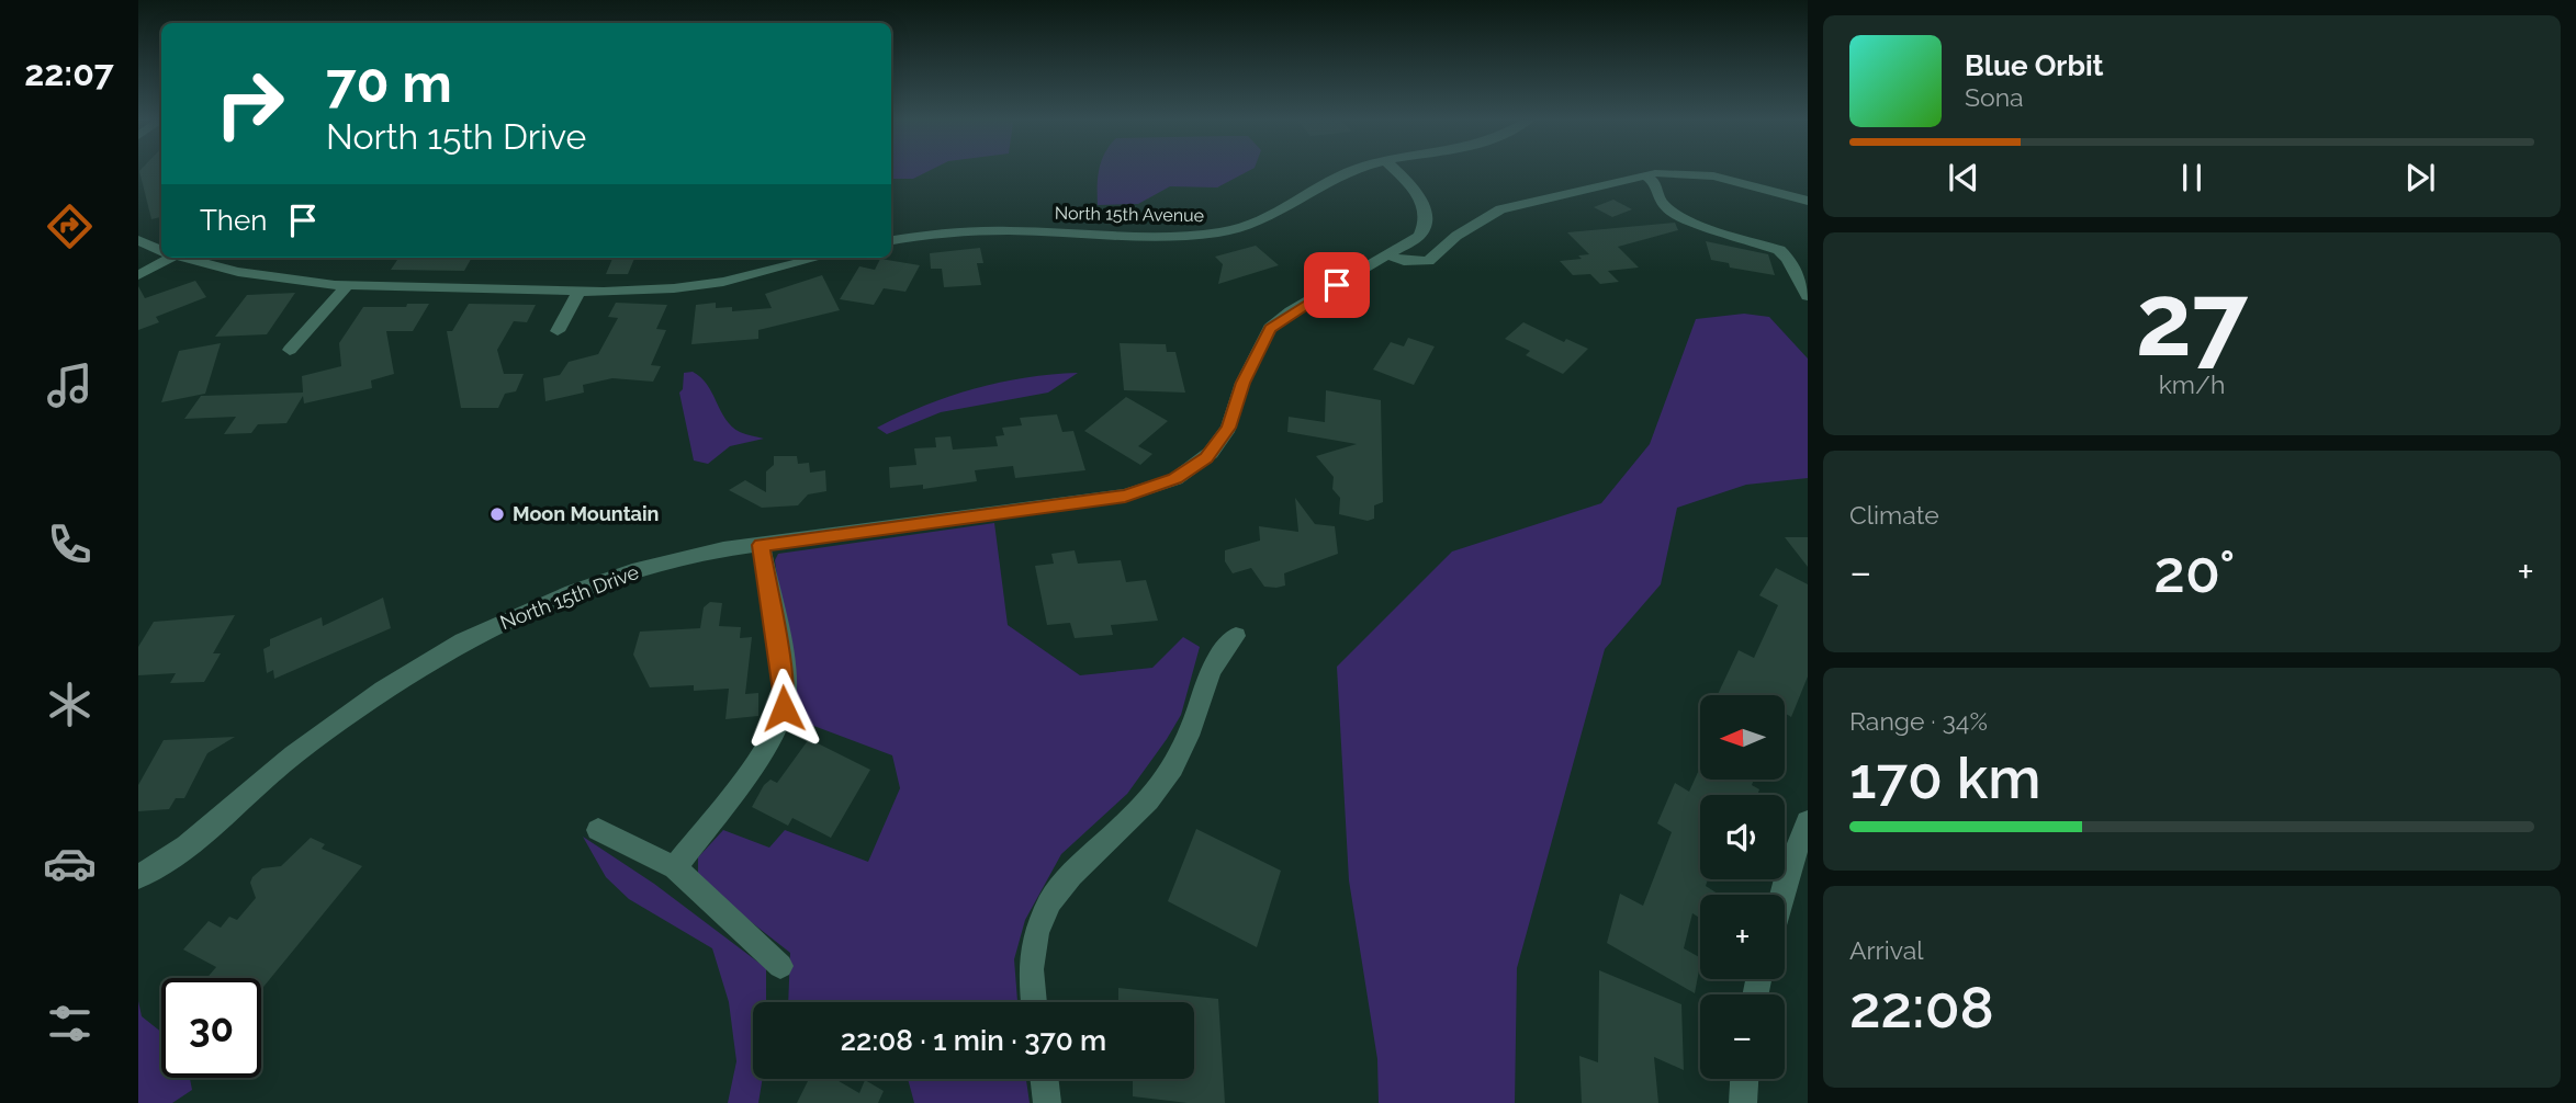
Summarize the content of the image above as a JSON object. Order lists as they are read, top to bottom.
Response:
{
  "streets": {
    "street": ["North 15th Avenue", "North 15th Drive"]
  },
  "places": ["Moon Mountain"],
  "north": "left",
  "page": {
    "tabs": "22:07",
    "turn": ["70 m", "North 15th Drive"],
    "song": ["Blue Orbit", "Sona"],
    "then": "Then",
    "tile": [
      ["27", "km/h"],
      "Climate",
      ["Range · 34%", "170 km"],
      ["Arrival", "22:08"]
    ],
    "heat": ["−", "20°", "+"],
    "map_buttons": ["+", "−"],
    "limit": "30",
    "trip": "22:08 · 1 min · 370 m"
  }
}
